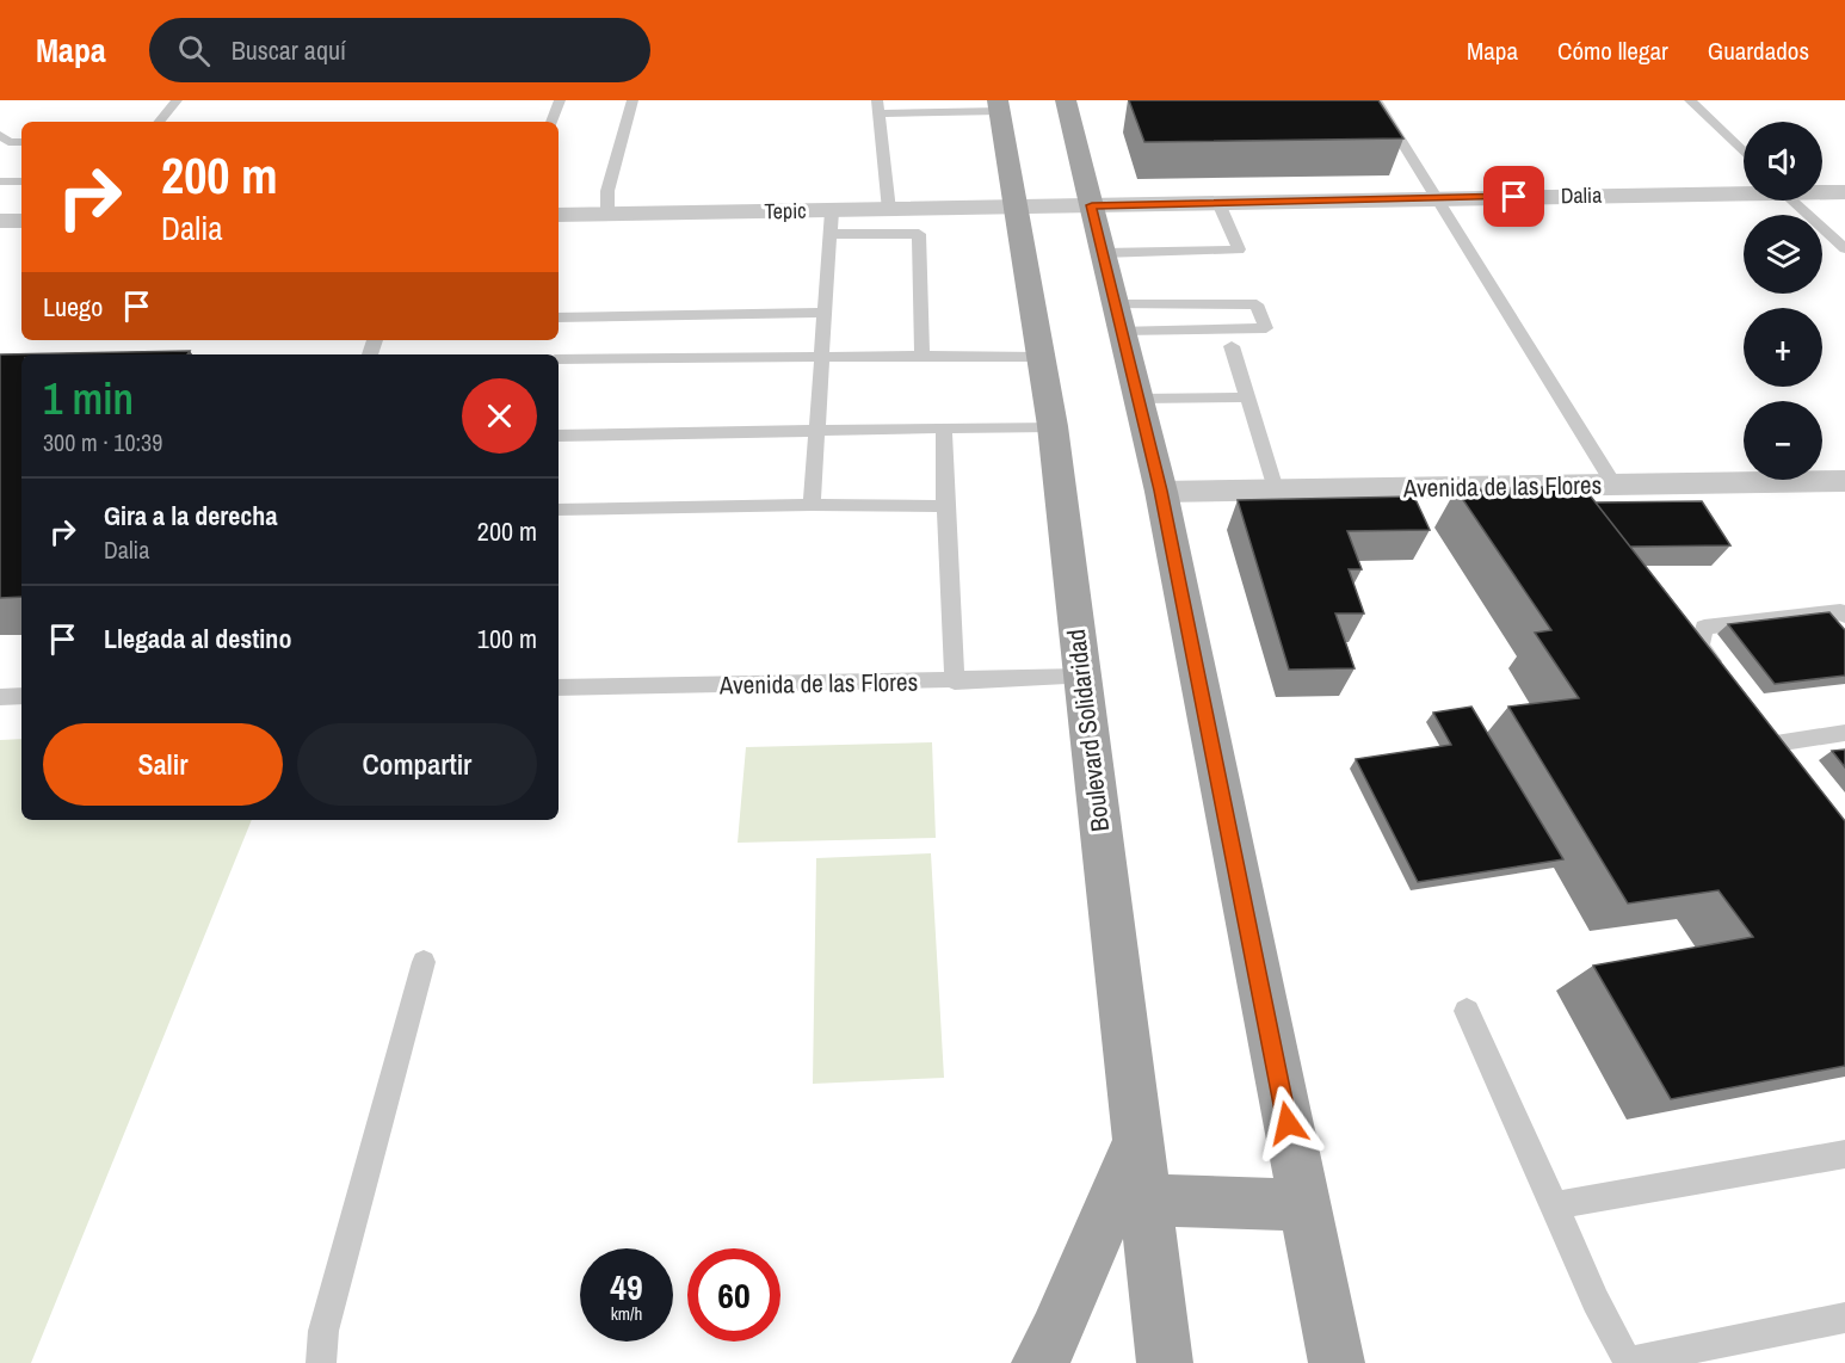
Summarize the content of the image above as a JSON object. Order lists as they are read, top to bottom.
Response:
{
  "streets": {
    "main road": ["Boulevard Solidaridad"],
    "street": ["Dalia", "Tepic", "Avenida de las Flores"]
  },
  "crossings": [
    ["Dalia", "Tepic"],
    ["Dalia", "Boulevard Solidaridad"],
    ["Tepic", "Boulevard Solidaridad"],
    ["Avenida de las Flores", "Boulevard Solidaridad"]
  ],
  "page": {
    "header": "Mapa",
    "search": "Buscar aquí",
    "nav": ["Mapa", "Cómo llegar", "Guardados"],
    "map_buttons": ["+", "−"],
    "turn": ["200 m", "Dalia"],
    "then": "Luego",
    "heading": ["1 min", "300 m · 10:39"],
    "list": [
      {
        "name": "Gira a la derecha",
        "note": "Dalia",
        "value": "200 m"
      },
      {
        "name": "Llegada al destino",
        "value": "100 m"
      }
    ],
    "buttons": ["Salir", "Compartir"],
    "speed": "49 km/h",
    "limit": "60"
  }
}
